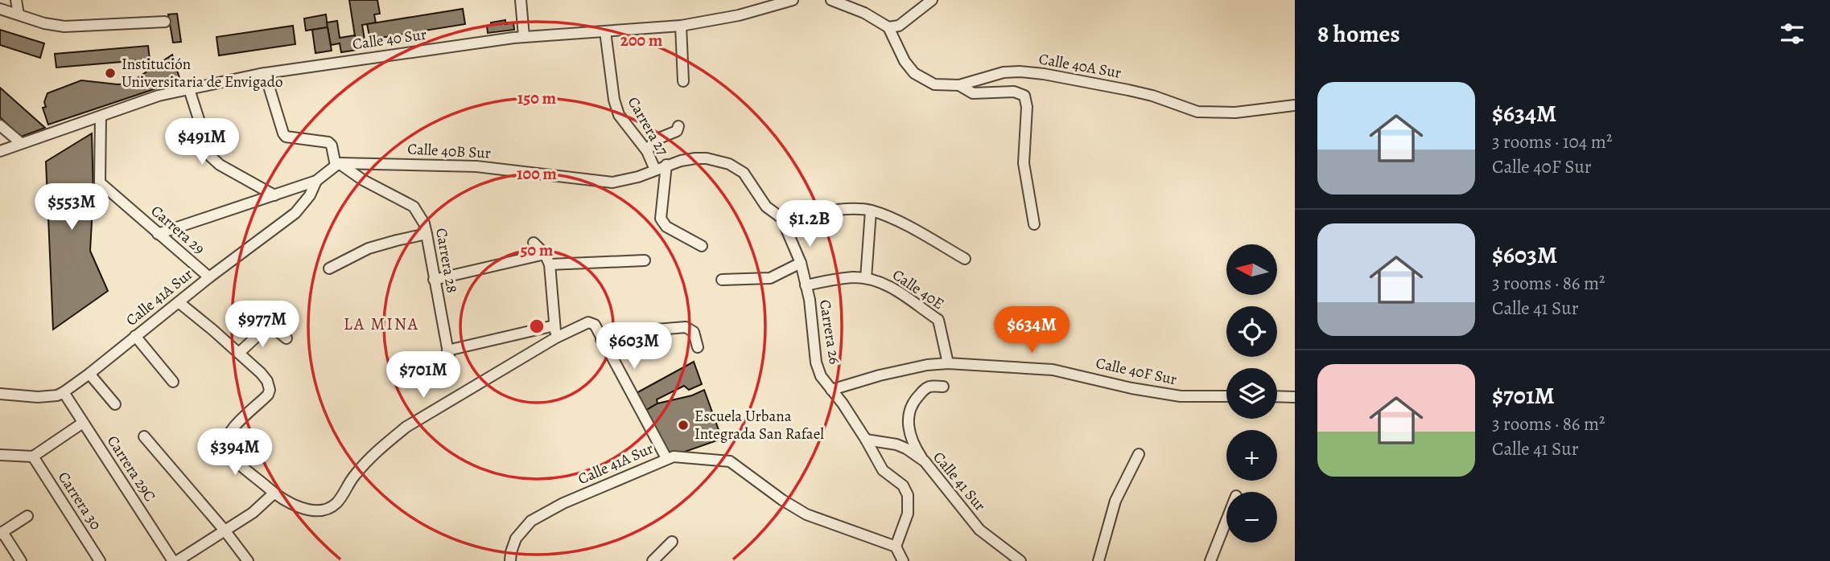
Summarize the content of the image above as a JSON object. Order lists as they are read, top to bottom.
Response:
{
  "streets": {
    "street": [
      "Calle 40 Sur",
      "Calle 40A Sur",
      "Carrera 27",
      "Calle 40B Sur",
      "Carrera 29",
      "Carrera 28",
      "Calle 40E",
      "Calle 41A Sur",
      "Carrera 26",
      "Calle 40F Sur",
      "Carrera 29C",
      "Calle 41 Sur",
      "Carrera 30"
    ]
  },
  "crossings": [
    ["Calle 40 Sur", "Carrera 27"],
    ["Calle 40 Sur", "Carrera 29"],
    ["Carrera 27", "Calle 40B Sur"],
    ["Calle 40B Sur", "Carrera 28"],
    ["Calle 40B Sur", "Carrera 26"],
    ["Carrera 29", "Calle 41A Sur"],
    ["Calle 40E", "Carrera 26"],
    ["Calle 40E", "Calle 40F Sur"],
    ["Calle 41A Sur", "Carrera 26"],
    ["Calle 41A Sur", "Carrera 29C"],
    ["Carrera 26", "Calle 40F Sur"],
    ["Carrera 26", "Calle 41 Sur"]
  ],
  "districts": ["LA MINA"],
  "places": ["Institución Universitaria de Envigado", "Escuela Urbana Integrada San Rafael"],
  "north": "left",
  "page": {
    "heading": "8 homes",
    "list": [
      {
        "name": "$634M",
        "note": "3 rooms · 104 m² · Calle 40F Sur"
      },
      {
        "name": "$603M",
        "note": "3 rooms · 86 m² · Calle 41 Sur"
      },
      {
        "name": "$701M",
        "note": "3 rooms · 86 m² · Calle 41 Sur"
      }
    ],
    "price": [
      "$491M",
      "$553M",
      "$1.2B",
      "$977M",
      "$634M",
      "$603M",
      "$701M",
      "$394M"
    ],
    "map_buttons": ["+", "−"]
  },
  "rings": [
    "200 m",
    "150 m",
    "100 m",
    "50 m"
  ]
}
